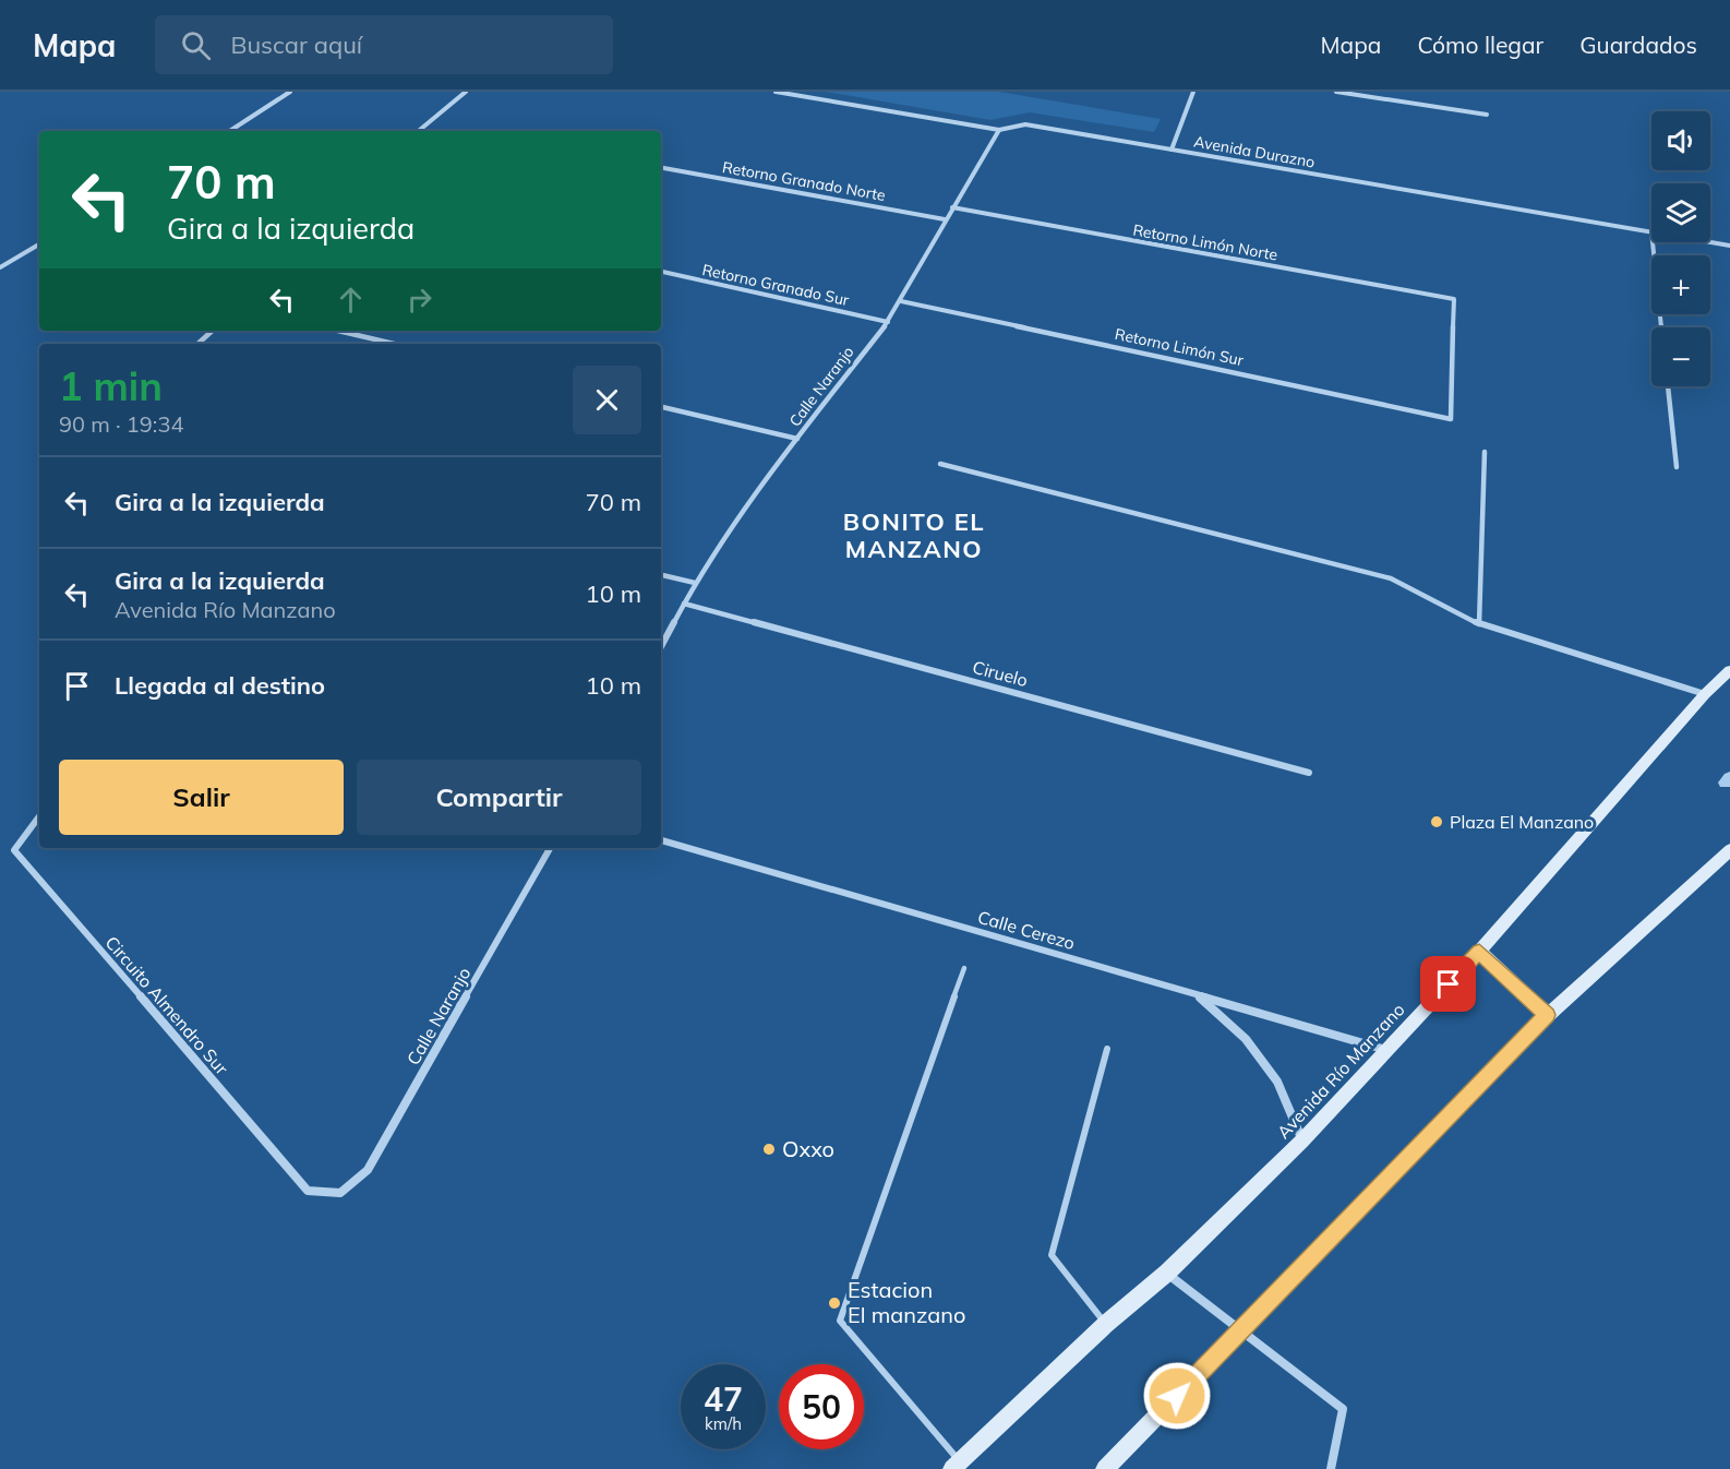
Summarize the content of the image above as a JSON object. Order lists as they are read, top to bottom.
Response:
{
  "streets": {
    "main road": ["Avenida Río Manzano"],
    "street": [
      "Avenida Durazno",
      "Retorno Granado Norte",
      "Retorno Limón Norte",
      "Retorno Granado Sur",
      "Retorno Limón Sur",
      "Calle Naranjo",
      "Ciruelo",
      "Calle Cerezo",
      "Circuito Almendro Sur"
    ]
  },
  "crossings": [
    ["Avenida Durazno", "Calle Naranjo"],
    ["Retorno Granado Norte", "Calle Naranjo"],
    ["Retorno Limón Norte", "Retorno Limón Sur"],
    ["Retorno Limón Norte", "Calle Naranjo"],
    ["Retorno Granado Sur", "Calle Naranjo"],
    ["Retorno Limón Sur", "Calle Naranjo"],
    ["Calle Naranjo", "Ciruelo"],
    ["Calle Naranjo", "Circuito Almendro Sur"],
    ["Calle Cerezo", "Avenida Río Manzano"]
  ],
  "districts": ["BONITO EL MANZANO"],
  "places": ["Plaza El Manzano", "Oxxo", "Estacion El manzano"],
  "page": {
    "header": "Mapa",
    "search": "Buscar aquí",
    "nav": ["Mapa", "Cómo llegar", "Guardados"],
    "map_buttons": ["+", "−"],
    "turn": ["70 m", "Gira a la izquierda"],
    "heading": ["1 min", "90 m · 19:34"],
    "list": [
      {
        "name": "Gira a la izquierda",
        "value": "70 m"
      },
      {
        "name": "Gira a la izquierda",
        "note": "Avenida Río Manzano",
        "value": "10 m"
      },
      {
        "name": "Llegada al destino",
        "value": "10 m"
      }
    ],
    "buttons": ["Salir", "Compartir"],
    "speed": "47 km/h",
    "limit": "50"
  }
}
